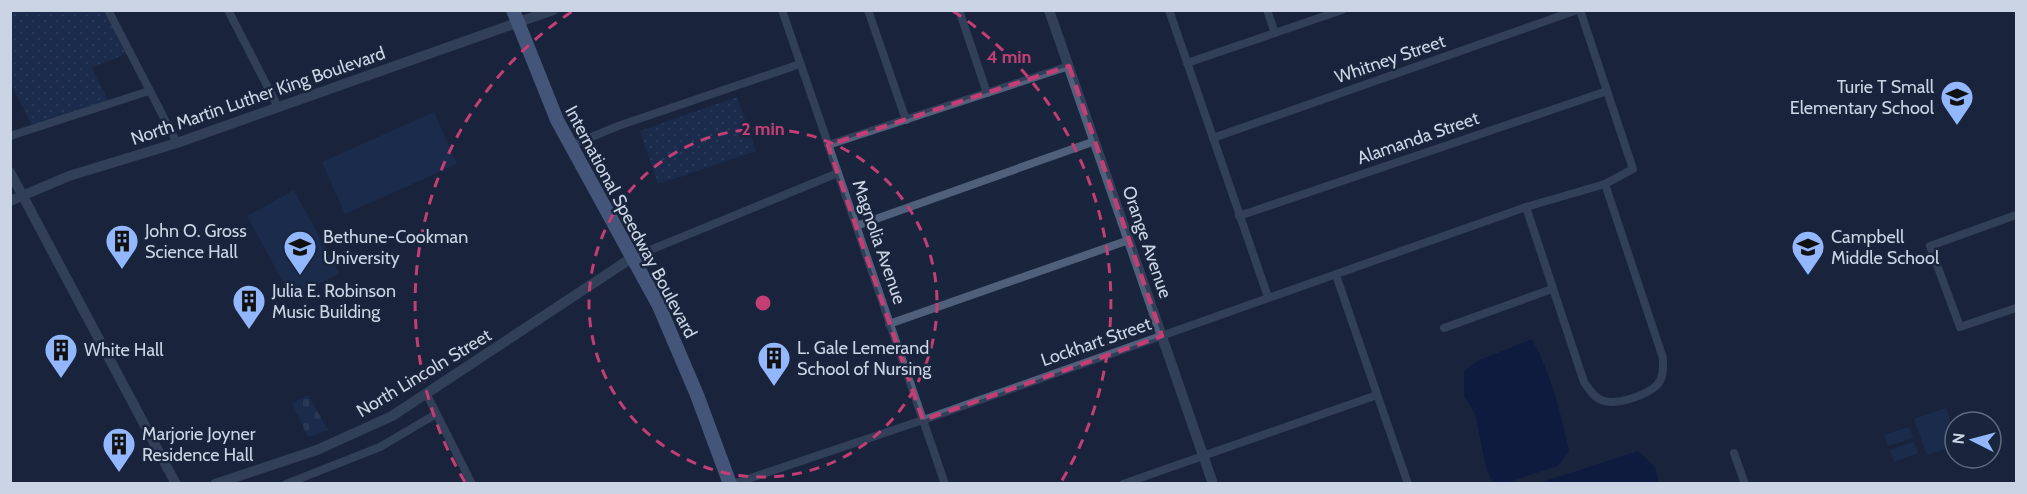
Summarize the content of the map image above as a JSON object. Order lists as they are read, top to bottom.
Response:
{
  "streets": {
    "main road": ["International Speedway Boulevard"],
    "street": [
      "Whitney Street",
      "North Martin Luther King Boulevard",
      "Alamanda Street",
      "Magnolia Avenue",
      "Orange Avenue",
      "Lockhart Street",
      "North Lincoln Street"
    ]
  },
  "crossings": [
    ["North Martin Luther King Boulevard", "International Speedway Boulevard"],
    ["Alamanda Street", "Lockhart Street"],
    ["International Speedway Boulevard", "Lockhart Street"],
    ["International Speedway Boulevard", "North Lincoln Street"],
    ["Magnolia Avenue", "Lockhart Street"],
    ["Orange Avenue", "Lockhart Street"]
  ],
  "places": {
    "school or university": ["Turie T Small Elementary School", "Bethune-Cookman University", "Campbell Middle School"],
    "building": [
      "John O. Gross Science Hall",
      "Julia E. Robinson Music Building",
      "White Hall",
      "L. Gale Lemerand School of Nursing",
      "Marjorie Joyner Residence Hall"
    ]
  },
  "north": "left",
  "rings": ["4 min", "2 min"]
}
